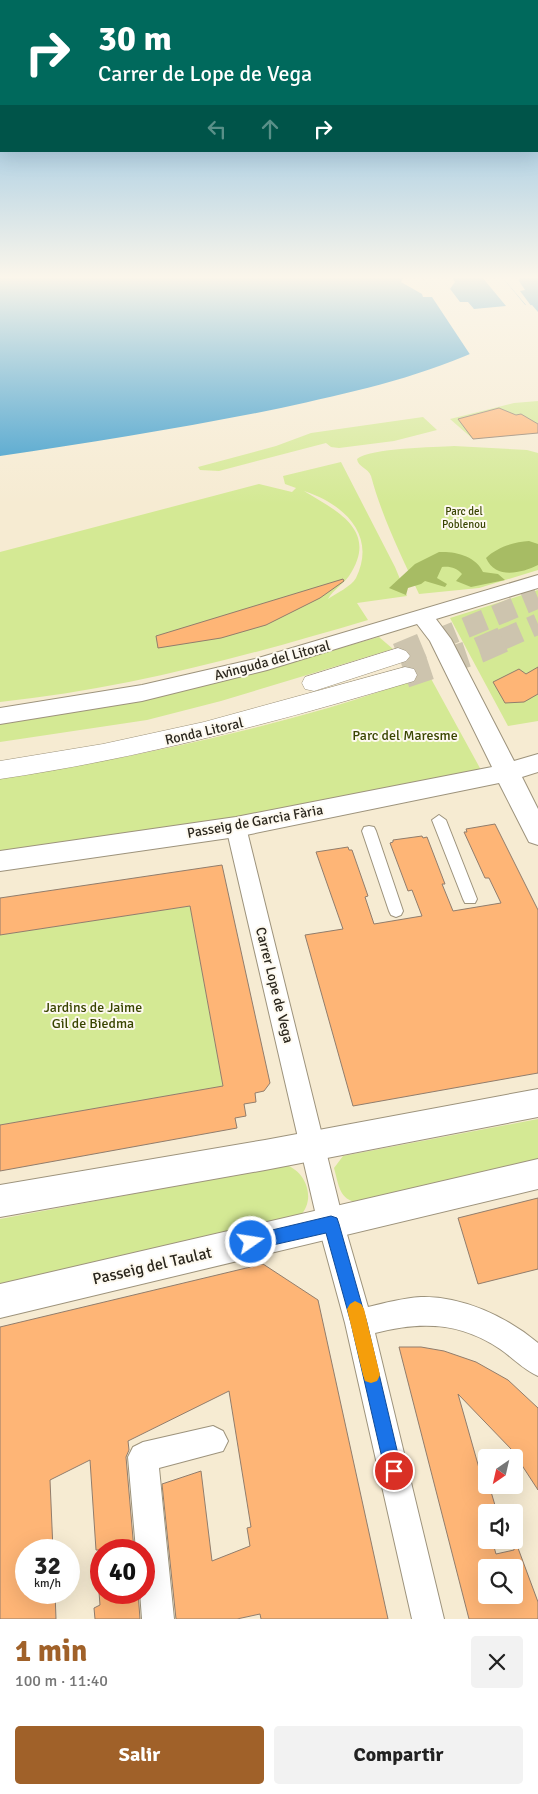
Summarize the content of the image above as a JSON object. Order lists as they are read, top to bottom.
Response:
{
  "streets": {
    "highway": ["Ronda Litoral"],
    "main road": ["Avinguda del Litoral", "Passeig de Garcia Fària"],
    "street": ["Carrer Lope de Vega", "Passeig del Taulat"]
  },
  "crossings": [
    ["Passeig de Garcia Fària", "Carrer Lope de Vega"]
  ],
  "parks": ["Parc del Poblenou", "Parc del Maresme", "Jardins de Jaime Gil de Biedma"],
  "north": "bottom left",
  "page": {
    "turn": ["30 m", "Carrer de Lope de Vega"],
    "speed": "32 km/h",
    "limit": "40",
    "heading": ["1 min", "100 m · 11:40"],
    "buttons": ["Salir", "Compartir"]
  }
}
